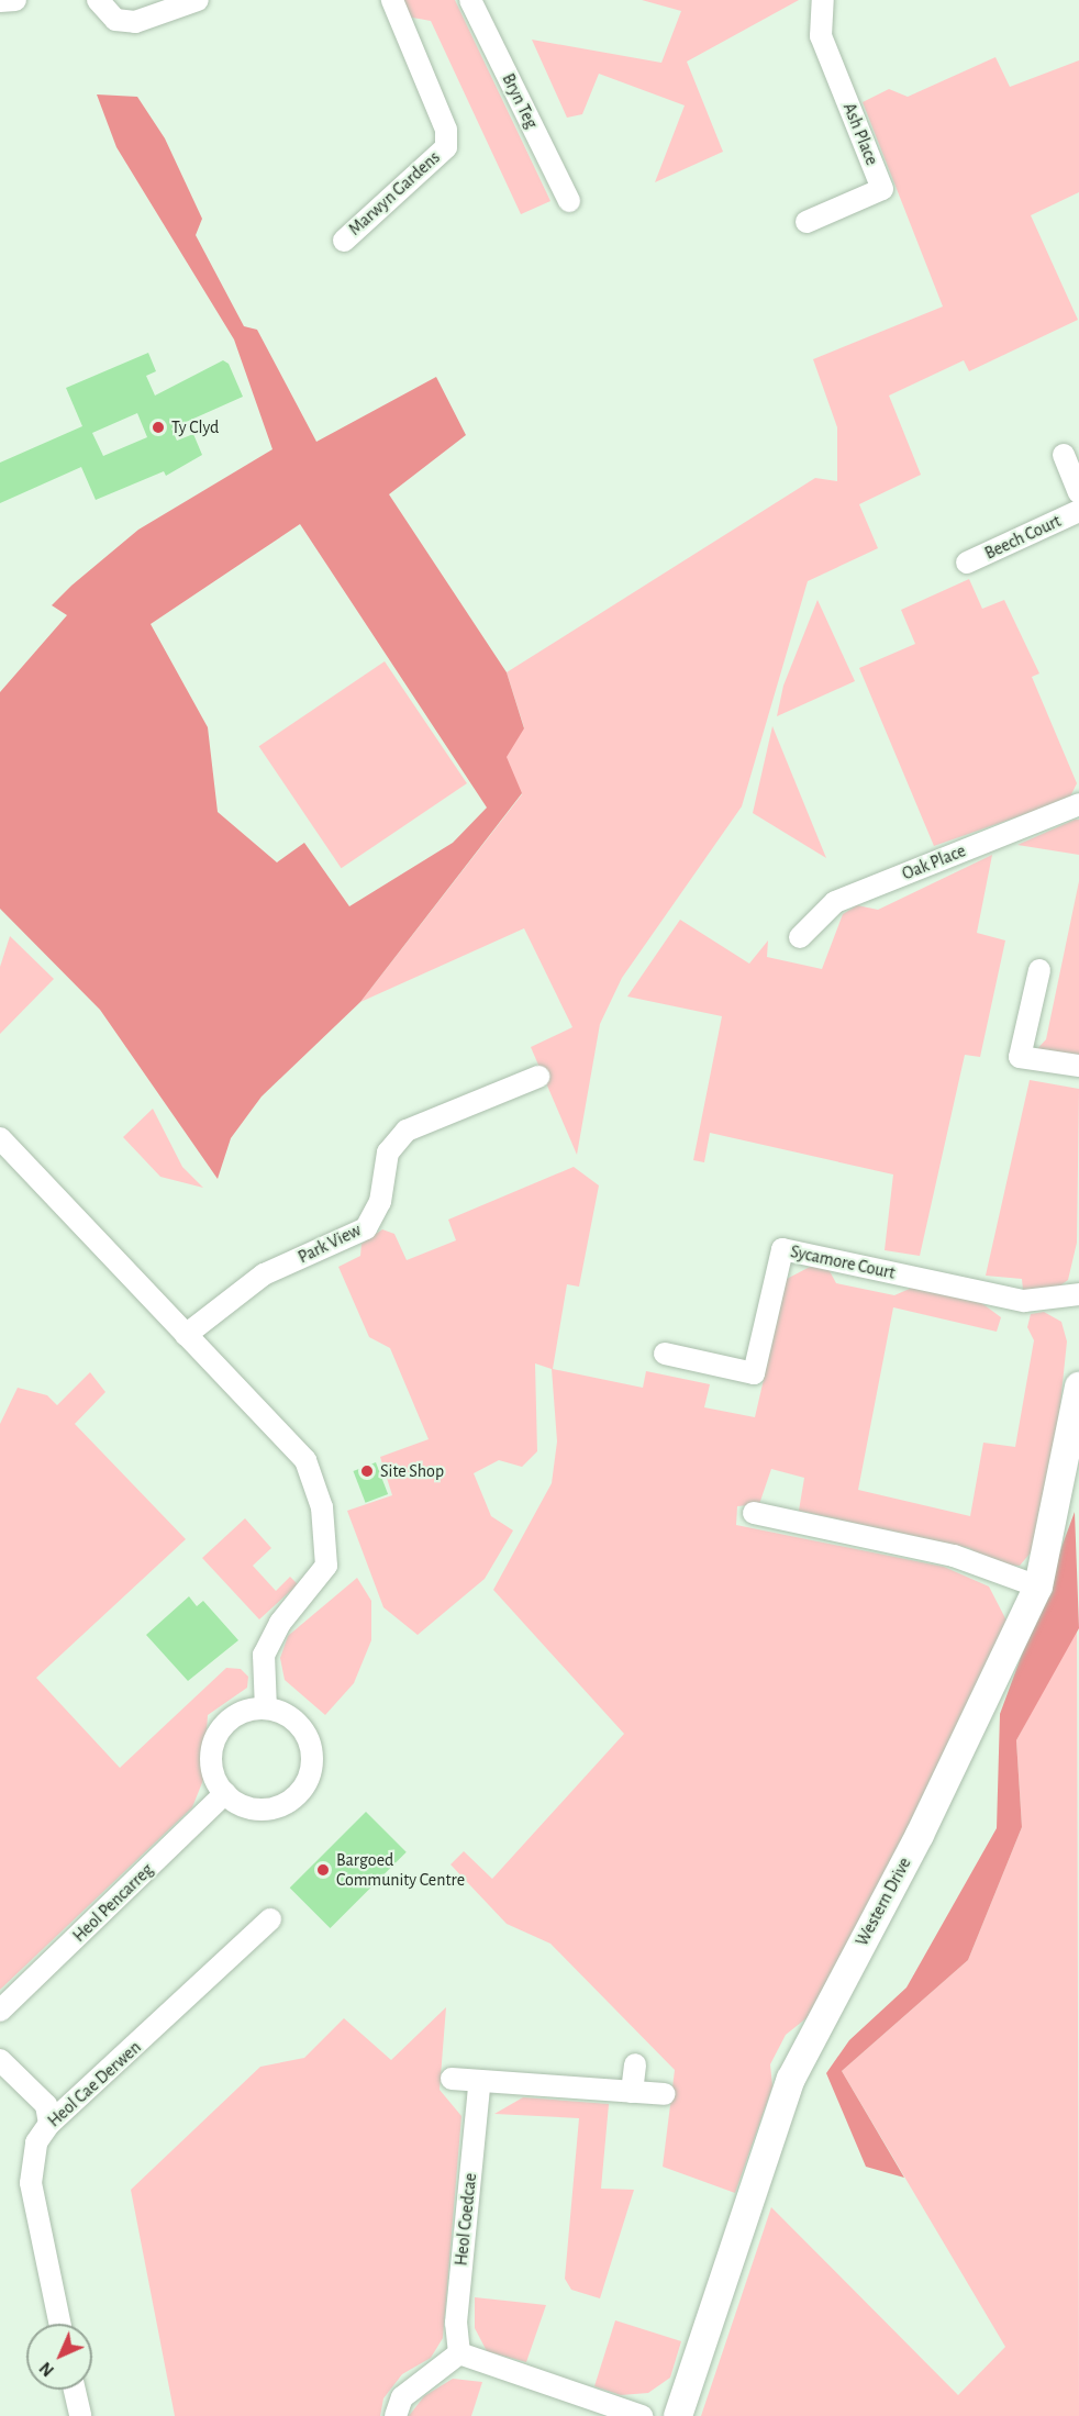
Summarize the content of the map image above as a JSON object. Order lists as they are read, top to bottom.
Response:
{
  "streets": {
    "street": [
      "Bryn Teg",
      "Ash Place",
      "Marwyn Gardens",
      "Beech Court",
      "Oak Place",
      "Park View",
      "Sycamore Court",
      "Western Drive",
      "Heol Pencarreg",
      "Heol Cae Derwen",
      "Heol Coedcae"
    ]
  },
  "places": ["Ty Clyd", "Site Shop", "Bargoed Community Centre"],
  "north": "bottom left"
}
